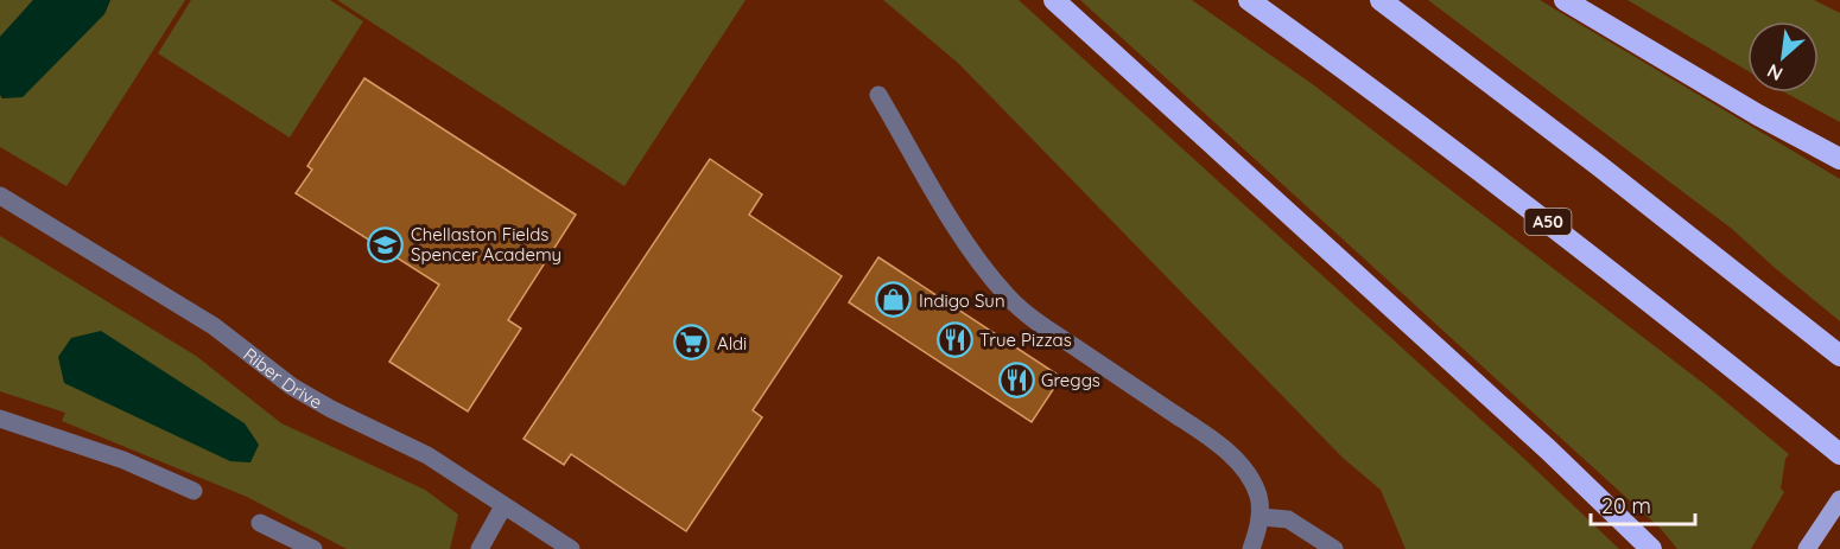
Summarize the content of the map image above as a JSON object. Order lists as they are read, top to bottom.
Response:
{
  "streets": {
    "highway": ["A50"],
    "street": ["Riber Drive"]
  },
  "places": {
    "school or university": ["Chellaston Fields Spencer Academy"],
    "shop": ["Indigo Sun"],
    "restaurant": ["True Pizzas", "Greggs"],
    "supermarket": ["Aldi"]
  },
  "scale_bar": "20 m",
  "north": "bottom left"
}
